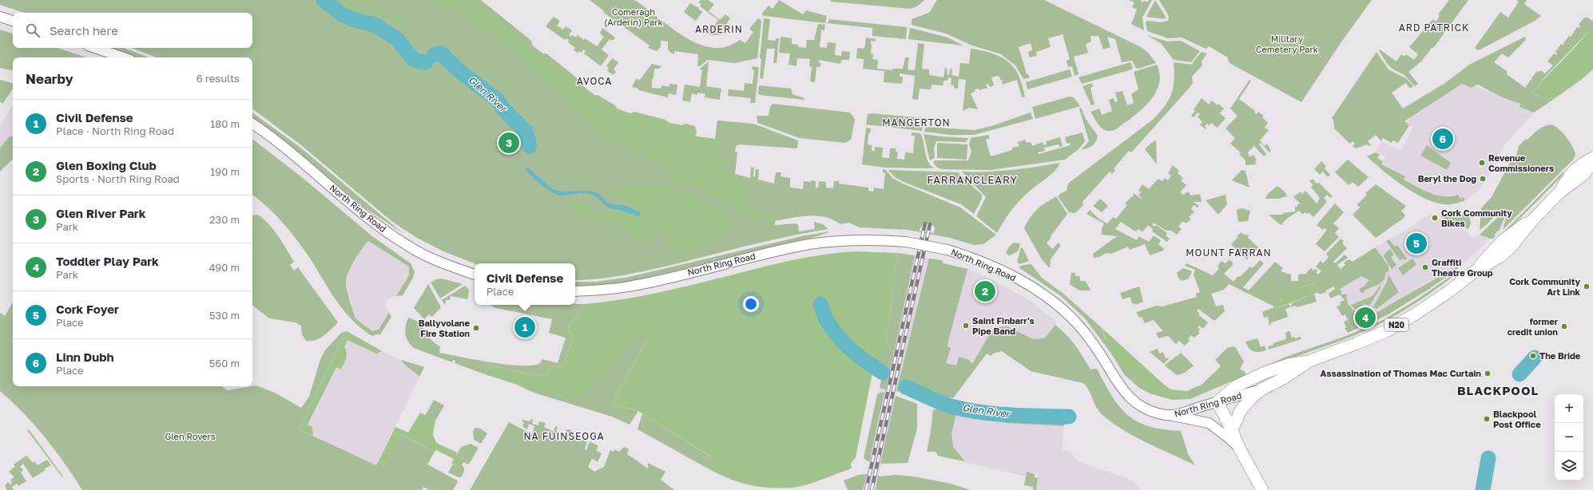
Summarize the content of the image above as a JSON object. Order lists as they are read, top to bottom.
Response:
{
  "streets": {
    "highway": ["N20"],
    "main road": ["North Ring Road"]
  },
  "crossings": [
    ["North Ring Road", "N20"]
  ],
  "districts": [
    "ARD PATRICK",
    "ARDERIN",
    "AVOCA",
    "MANGERTON",
    "FARRANCLEARY",
    "MOUNT FARRAN",
    "BLACKPOOL",
    "NA FUINSEOGA"
  ],
  "water": ["Glen River"],
  "parks": ["Comeragh (Arderin) Park", "Military Cemetery Park", "Glen Rovers"],
  "places": [
    "Revenue Commissioners",
    "Beryl the Dog",
    "Cork Community Bikes",
    "Graffiti Theatre Group",
    "Cork Community Art Link",
    "Saint Finbarr's Pipe Band",
    "former credit union",
    "Ballyvolane Fire Station",
    "The Bride",
    "Assassination of Thomas Mac Curtain",
    "Blackpool Post Office"
  ],
  "page": {
    "search": "Search here",
    "heading": ["Nearby", "6 results"],
    "list": [
      {
        "mark": "1",
        "name": "Civil Defense",
        "note": "Place · North Ring Road",
        "value": "180 m"
      },
      {
        "mark": "2",
        "name": "Glen Boxing Club",
        "note": "Sports · North Ring Road",
        "value": "190 m"
      },
      {
        "mark": "3",
        "name": "Glen River Park",
        "note": "Park",
        "value": "230 m"
      },
      {
        "mark": "4",
        "name": "Toddler Play Park",
        "note": "Park",
        "value": "490 m"
      },
      {
        "mark": "5",
        "name": "Cork Foyer",
        "note": "Place",
        "value": "530 m"
      },
      {
        "mark": "6",
        "name": "Linn Dubh",
        "note": "Place",
        "value": "560 m"
      }
    ],
    "pins": [
      "6",
      "3",
      "5",
      "2",
      "4",
      "1"
    ],
    "popup": ["Civil Defense", "Place"],
    "map_buttons": ["+", "−"]
  }
}
